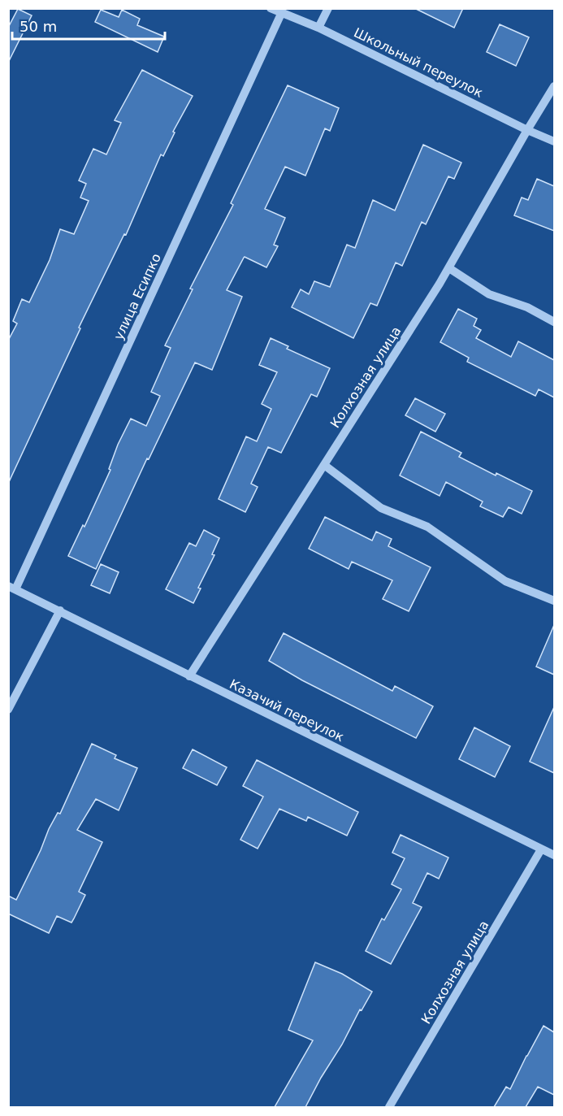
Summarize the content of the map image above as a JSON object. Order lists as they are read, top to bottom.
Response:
{
  "streets": {
    "street": [
      "Школьный переулок",
      "улица Есипко",
      "Колхозная улица",
      "Казачий переулок"
    ]
  },
  "crossings": [
    ["Школьный переулок", "улица Есипко"],
    ["Школьный переулок", "Колхозная улица"],
    ["улица Есипко", "Казачий переулок"],
    ["Колхозная улица", "Казачий переулок"]
  ],
  "scale_bar": "50 m"
}
